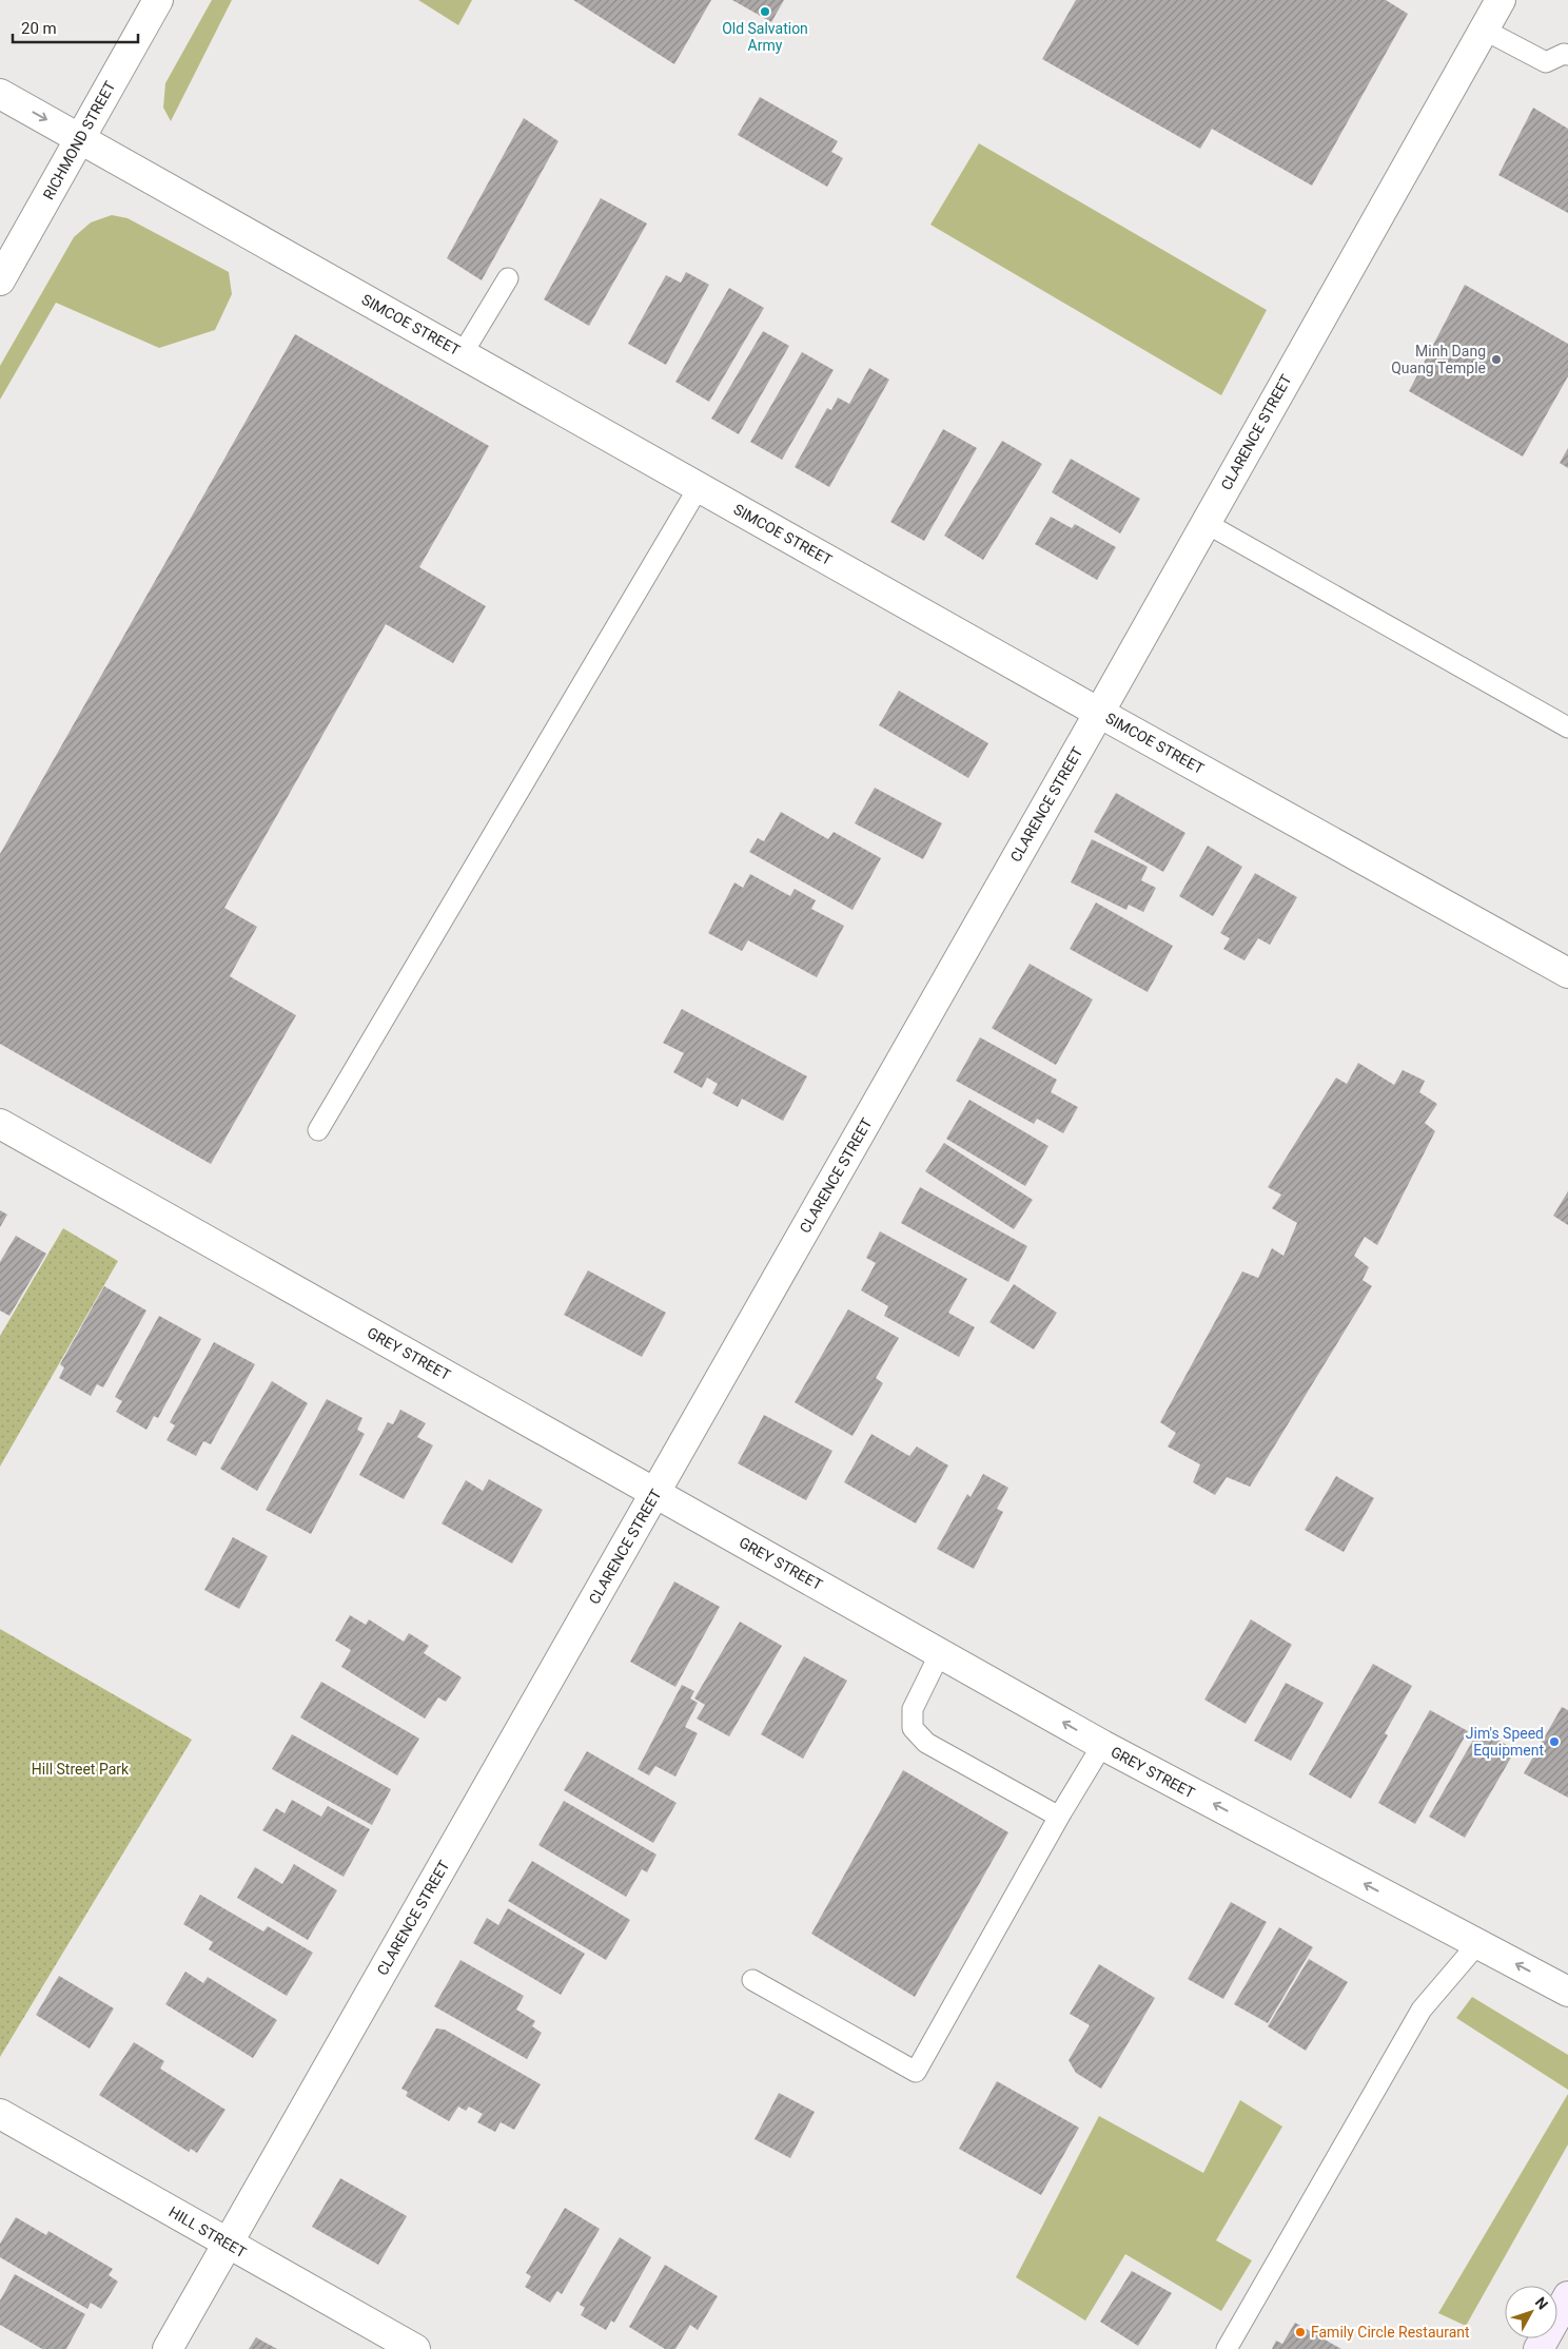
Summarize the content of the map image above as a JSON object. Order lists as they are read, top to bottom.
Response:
{
  "streets": {
    "street": [
      "RICHMOND STREET",
      "SIMCOE STREET",
      "CLARENCE STREET",
      "GREY STREET",
      "HILL STREET"
    ]
  },
  "crossings": [
    ["RICHMOND STREET", "SIMCOE STREET"],
    ["SIMCOE STREET", "CLARENCE STREET"],
    ["CLARENCE STREET", "GREY STREET"],
    ["CLARENCE STREET", "HILL STREET"]
  ],
  "one_way": ["GREY STREET"],
  "parks": ["Hill Street Park"],
  "places": [
    "Old Salvation Army",
    "Minh Dang Quang Temple",
    "Jim's Speed Equipment",
    "Family Circle Restaurant"
  ],
  "scale_bar": "20 m",
  "north": "top right"
}
